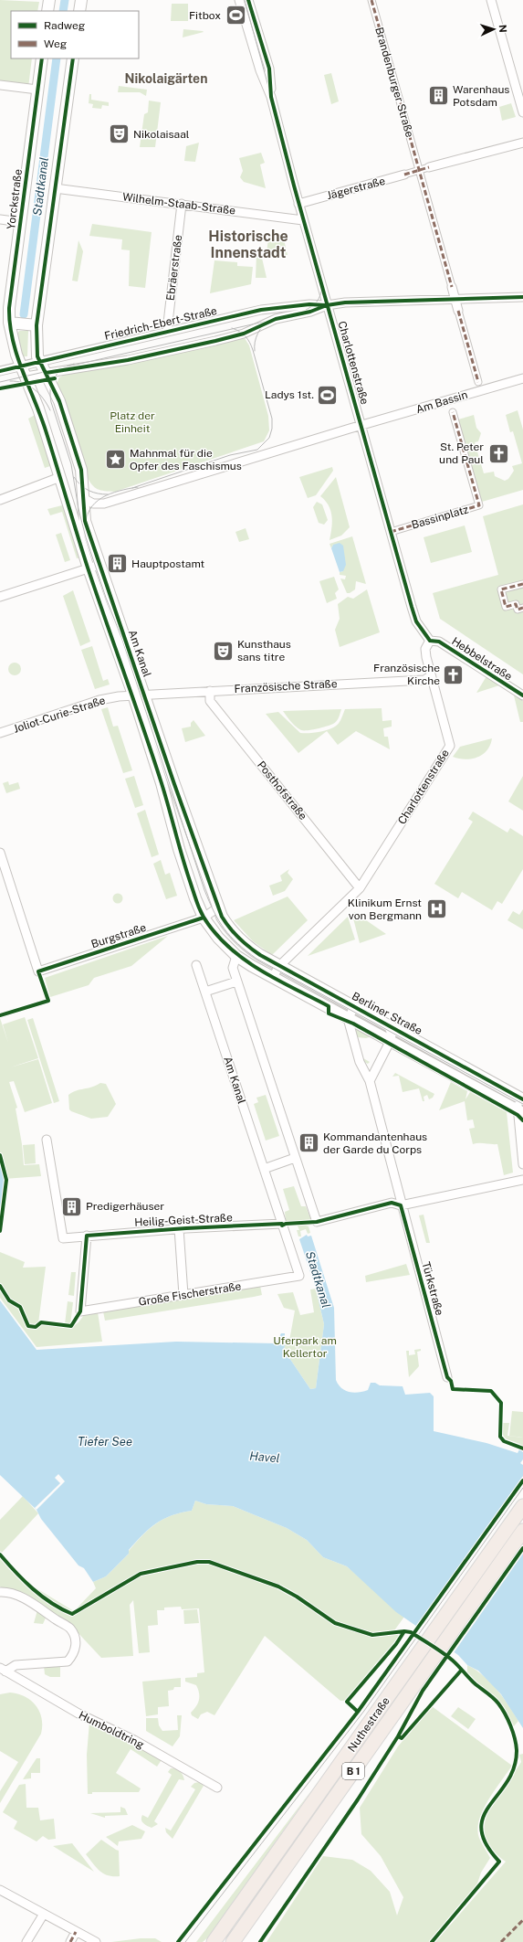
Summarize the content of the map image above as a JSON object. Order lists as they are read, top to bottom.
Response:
{
  "streets": {
    "highway": ["Nuthestraße", "B 1"],
    "street": [
      "Brandenburger Straße",
      "Jägerstraße",
      "Yorckstraße",
      "Wilhelm-Staab-Straße",
      "Ebräerstraße",
      "Friedrich-Ebert-Straße",
      "Charlottenstraße",
      "Am Bassin",
      "Bassinplatz",
      "Am Kanal",
      "Hebbelstraße",
      "Französische Straße",
      "Joliot-Curie-Straße",
      "Posthofstraße",
      "Burgstraße",
      "Berliner Straße",
      "Heilig-Geist-Straße",
      "Türkstraße",
      "Große Fischerstraße",
      "Humboldtring"
    ]
  },
  "crossings": [
    ["Brandenburger Straße", "Jägerstraße"],
    ["Brandenburger Straße", "Friedrich-Ebert-Straße"],
    ["Brandenburger Straße", "Am Bassin"],
    ["Jägerstraße", "Charlottenstraße"],
    ["Yorckstraße", "Friedrich-Ebert-Straße"],
    ["Yorckstraße", "Am Kanal"],
    ["Wilhelm-Staab-Straße", "Ebräerstraße"],
    ["Wilhelm-Staab-Straße", "Charlottenstraße"],
    ["Ebräerstraße", "Friedrich-Ebert-Straße"],
    ["Friedrich-Ebert-Straße", "Charlottenstraße"],
    ["Friedrich-Ebert-Straße", "Am Kanal"],
    ["Charlottenstraße", "Am Bassin"],
    ["Charlottenstraße", "Bassinplatz"],
    ["Charlottenstraße", "Hebbelstraße"],
    ["Charlottenstraße", "Französische Straße"],
    ["Charlottenstraße", "Posthofstraße"],
    ["Charlottenstraße", "Berliner Straße"],
    ["Am Kanal", "Französische Straße"],
    ["Am Kanal", "Joliot-Curie-Straße"],
    ["Am Kanal", "Burgstraße"],
    ["Am Kanal", "Berliner Straße"],
    ["Am Kanal", "Heilig-Geist-Straße"],
    ["Am Kanal", "Große Fischerstraße"],
    ["Französische Straße", "Joliot-Curie-Straße"],
    ["Französische Straße", "Posthofstraße"],
    ["Berliner Straße", "Türkstraße"],
    ["Heilig-Geist-Straße", "Große Fischerstraße"]
  ],
  "districts": ["Nikolaigärten", "Historische Innenstadt"],
  "water": ["Stadtkanal", "Tiefer See", "Havel"],
  "parks": ["Platz der Einheit", "Uferpark am Kellertor"],
  "places": {
    "sports": ["Fitbox", "Ladys 1st."],
    "building": [
      "Warenhaus Potsdam",
      "Hauptpostamt",
      "Kommandantenhaus der Garde du Corps",
      "Predigerhäuser"
    ],
    "theatre": ["Nikolaisaal", "Kunsthaus sans titre"],
    "church": ["St. Peter und Paul", "Französische Kirche"],
    "place": ["Mahnmal für die Opfer des Faschismus"],
    "hospital": ["Klinikum Ernst von Bergmann"]
  },
  "legend": ["Radweg", "Weg"],
  "north": "right"
}
